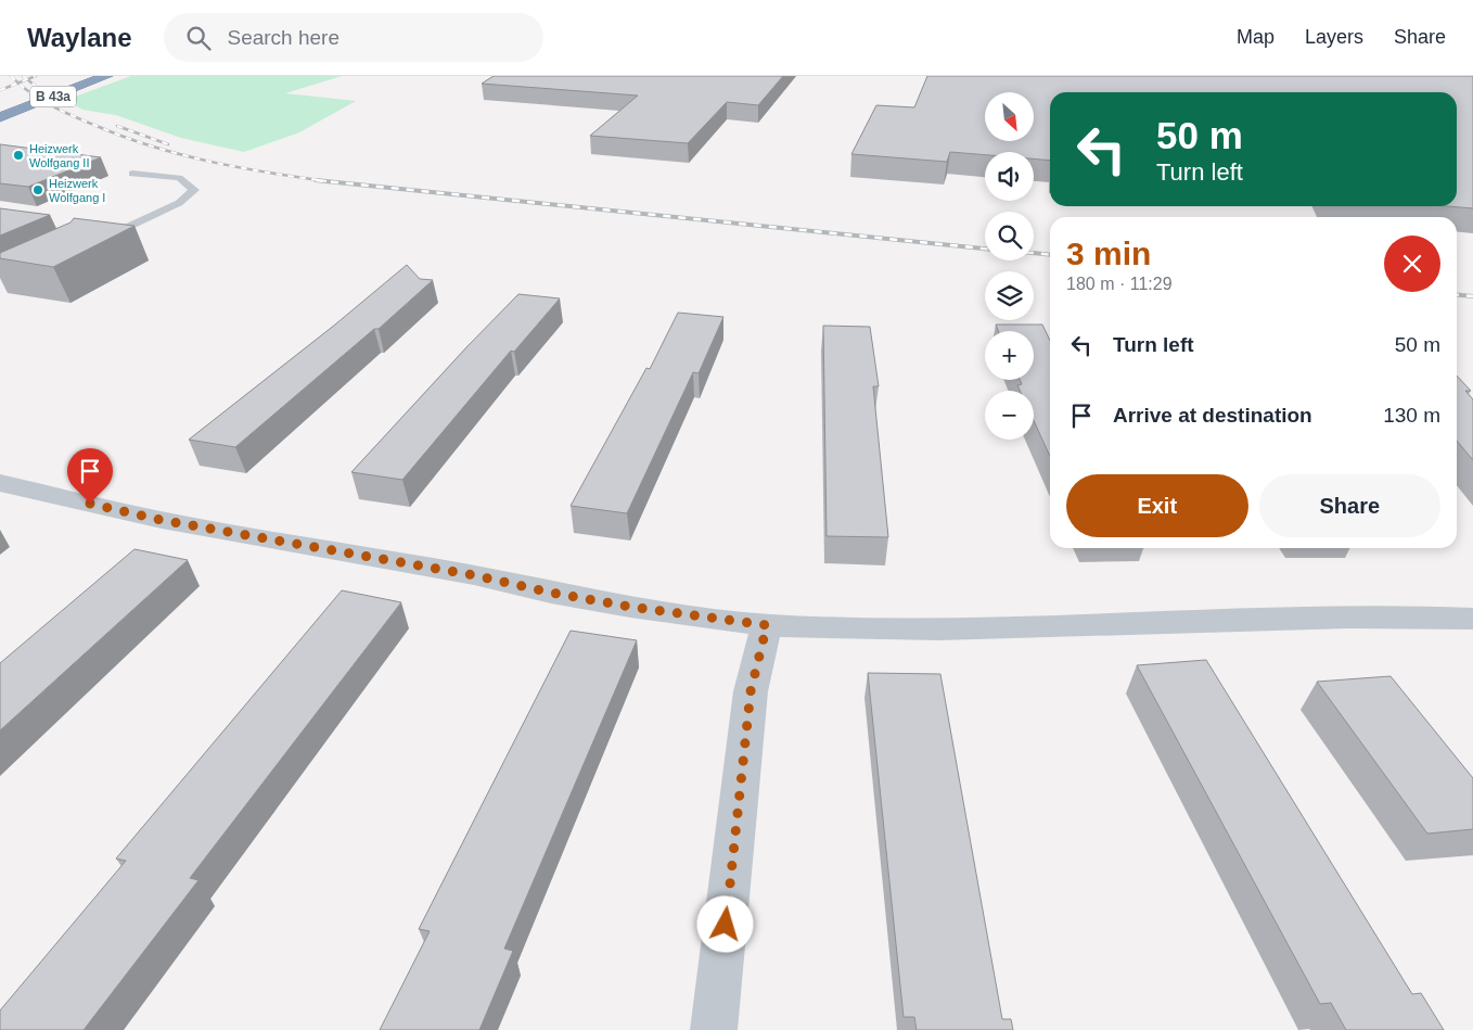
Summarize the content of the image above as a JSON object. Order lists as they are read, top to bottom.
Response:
{
  "streets": {
    "highway": ["B 43a"]
  },
  "places": ["Heizwerk Wolfgang II", "Heizwerk Wolfgang I"],
  "north": "bottom right",
  "page": {
    "header": "Waylane",
    "search": "Search here",
    "nav": ["Map", "Layers", "Share"],
    "map_buttons": ["+", "−"],
    "turn": ["50 m", "Turn left"],
    "heading": ["3 min", "180 m · 11:29"],
    "list": [
      {
        "name": "Turn left",
        "value": "50 m"
      },
      {
        "name": "Arrive at destination",
        "value": "130 m"
      }
    ],
    "buttons": ["Exit", "Share"]
  }
}
